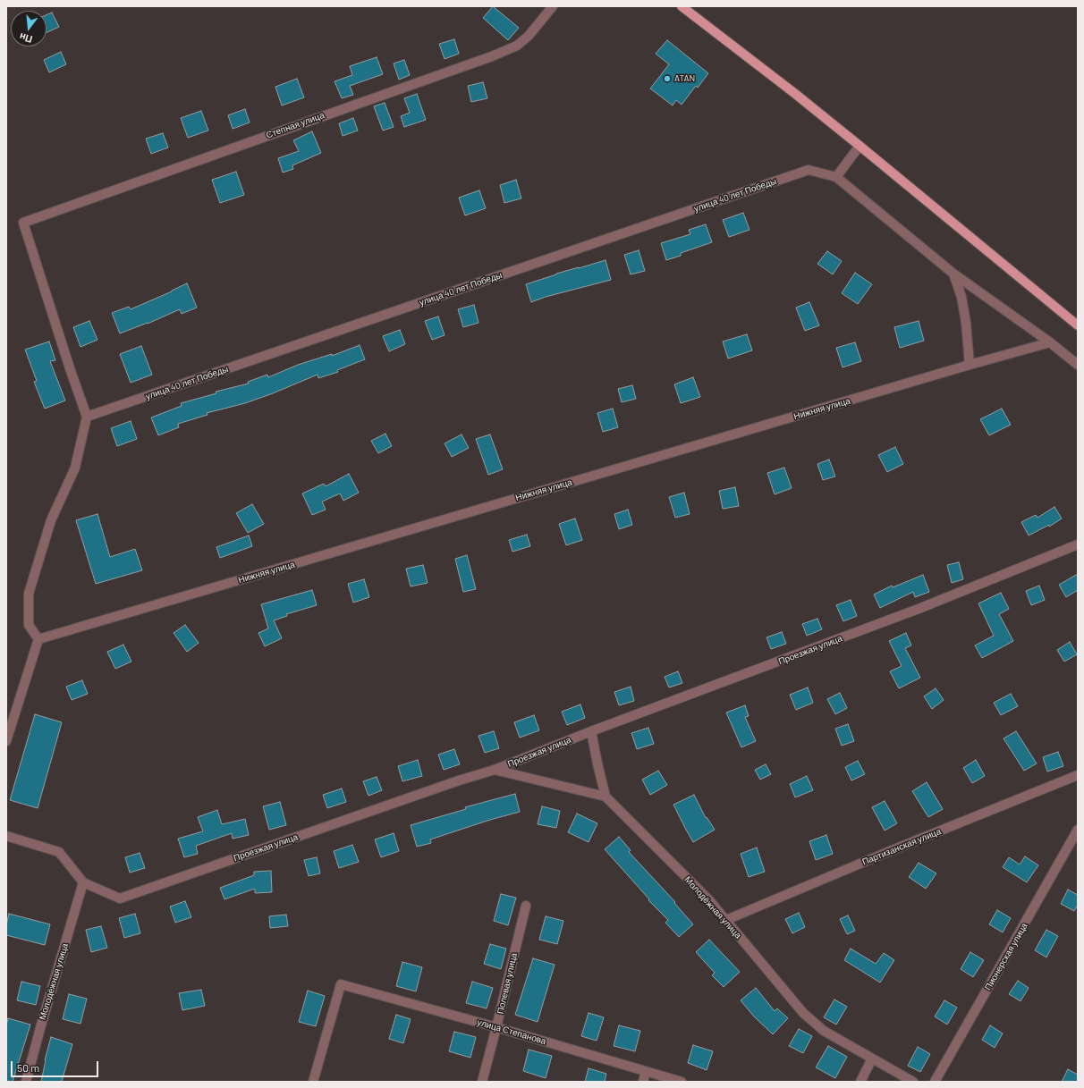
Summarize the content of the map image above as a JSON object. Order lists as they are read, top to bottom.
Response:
{
  "streets": {
    "street": [
      "Степная улица",
      "улица 40 лет Победы",
      "Нижняя улица",
      "Проезжая улица",
      "Партизанская улица",
      "Молодёжная улица",
      "Пионерская улица",
      "Полевая улица",
      "улица Степанова"
    ]
  },
  "crossings": [
    ["Степная улица", "улица 40 лет Победы"],
    ["Проезжая улица", "Молодёжная улица"],
    ["Партизанская улица", "Молодёжная улица"],
    ["Полевая улица", "улица Степанова"]
  ],
  "places": ["ATAN"],
  "scale_bar": "50 m",
  "north": "bottom"
}
